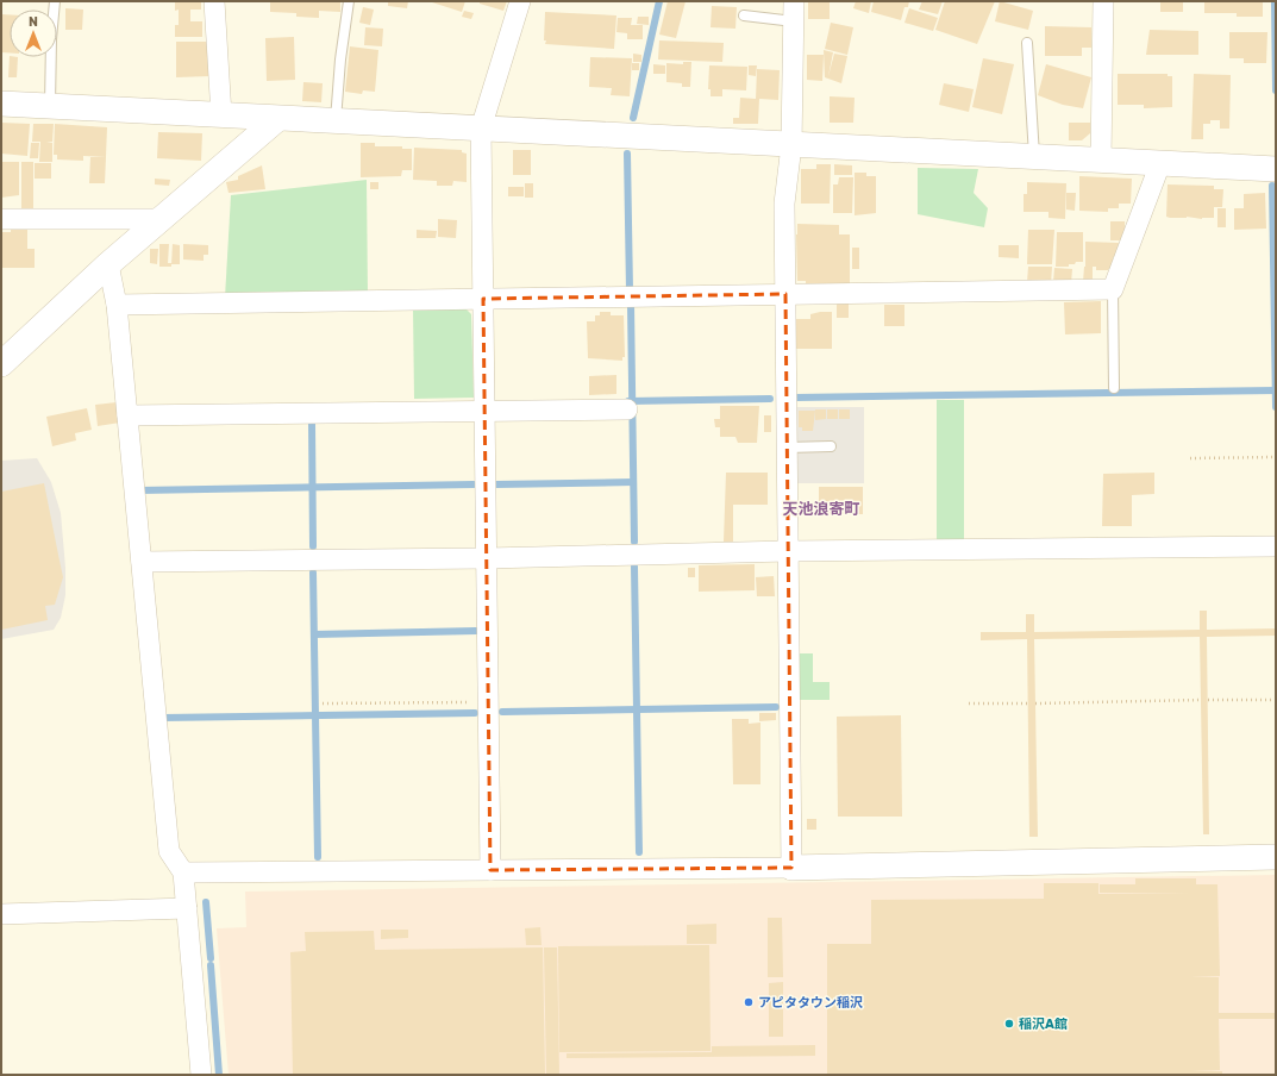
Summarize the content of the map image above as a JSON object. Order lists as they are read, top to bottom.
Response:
{
  "districts": ["天池浪寄町"],
  "places": ["アピタタウン稲沢", "稲沢A館"],
  "north": "top"
}
